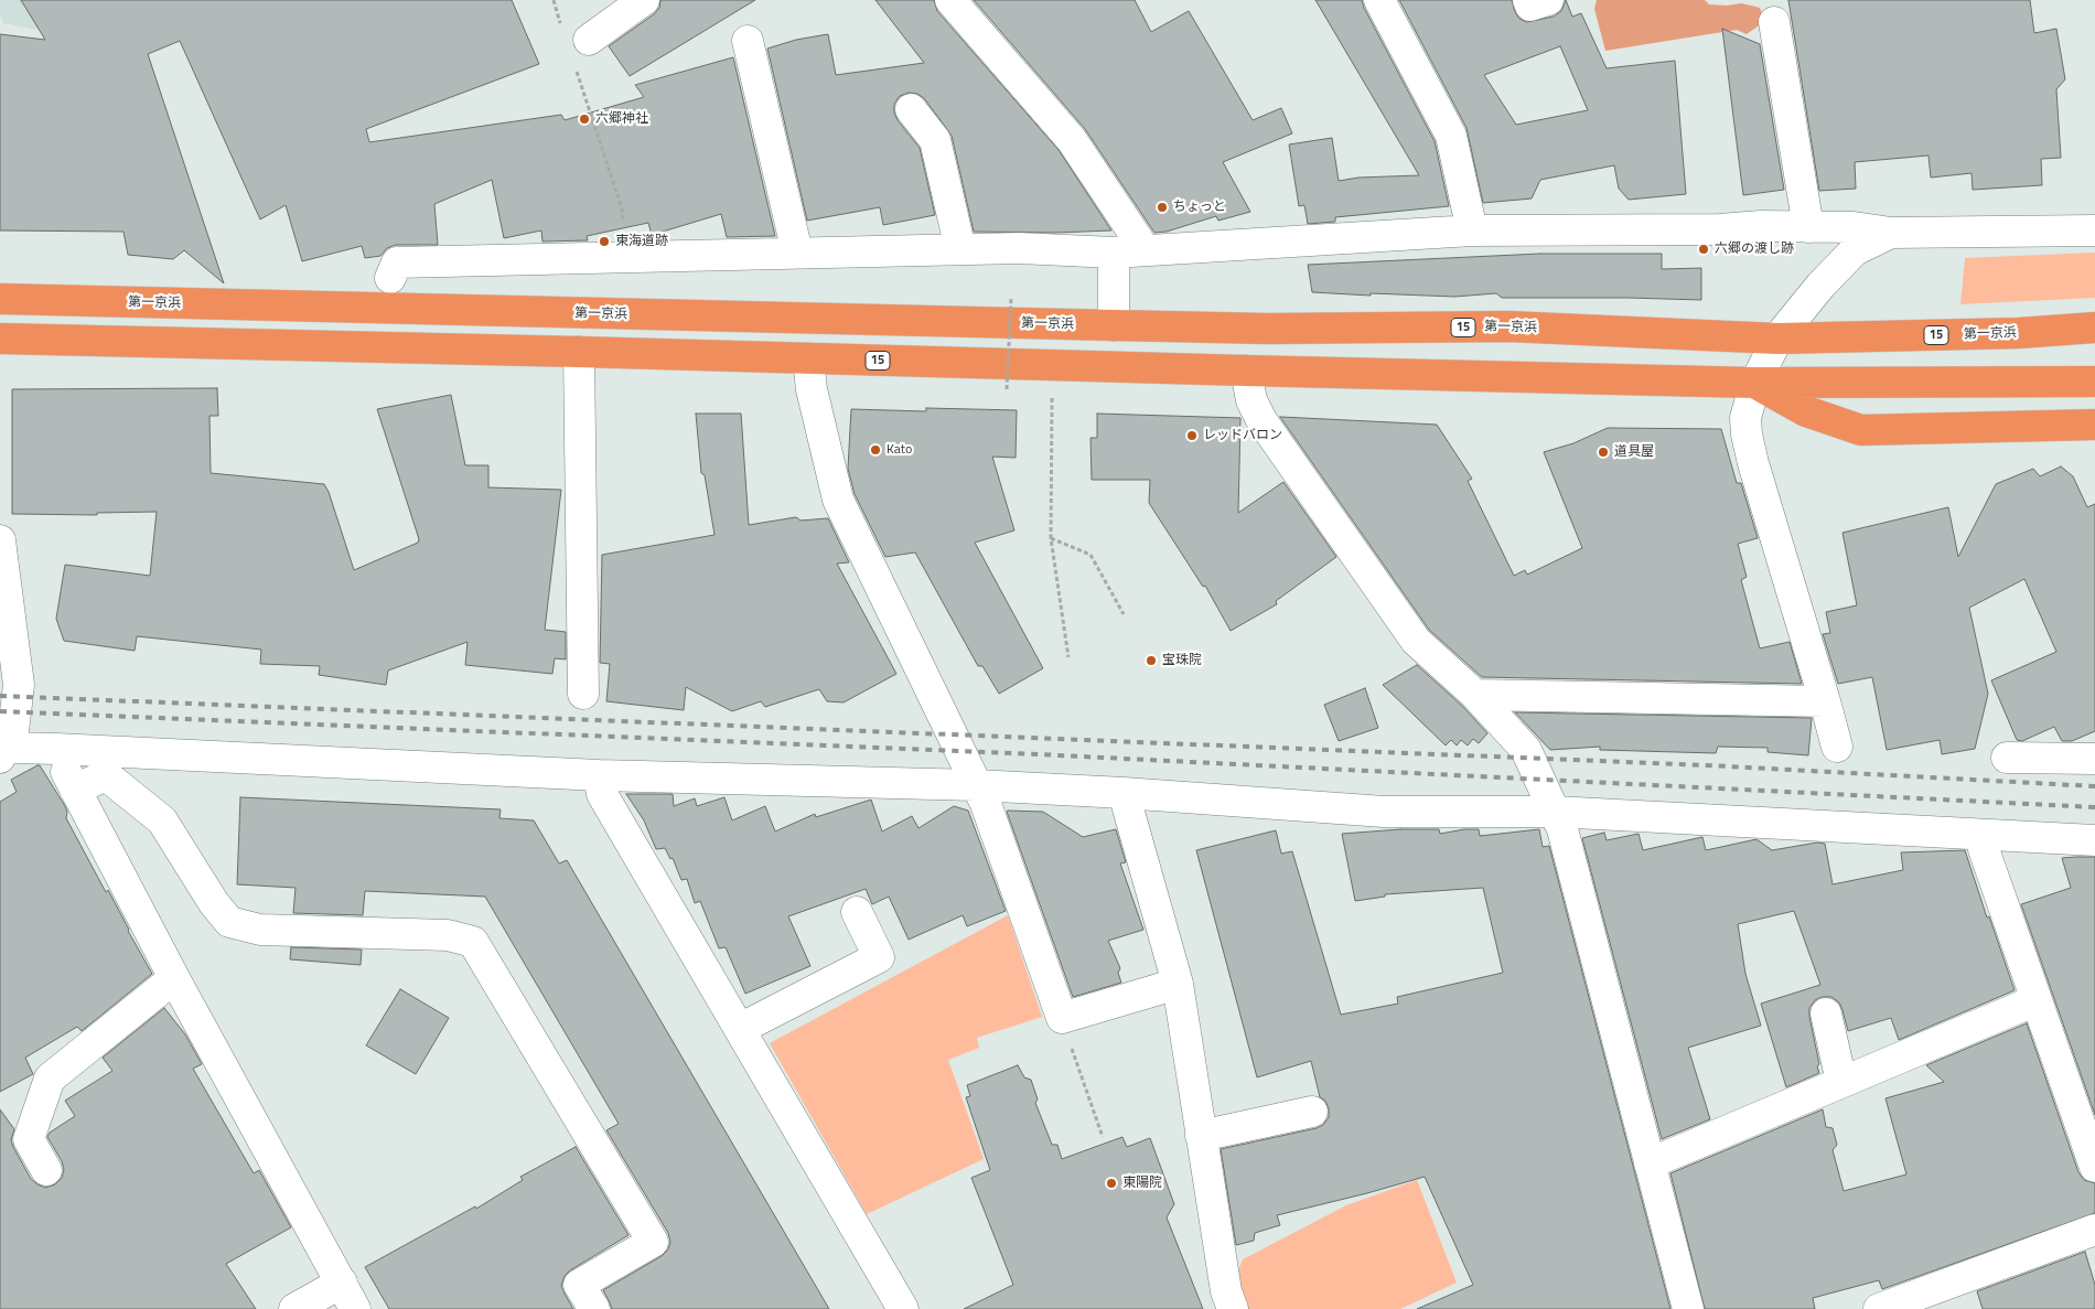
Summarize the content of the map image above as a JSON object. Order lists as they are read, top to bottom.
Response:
{
  "streets": {
    "highway": ["第一京浜", "15"]
  },
  "places": [
    "六郷神社",
    "ちょっと",
    "東海道跡",
    "六郷の渡し跡",
    "レッドバロン",
    "Kato",
    "道具屋",
    "宝珠院",
    "東陽院"
  ]
}
